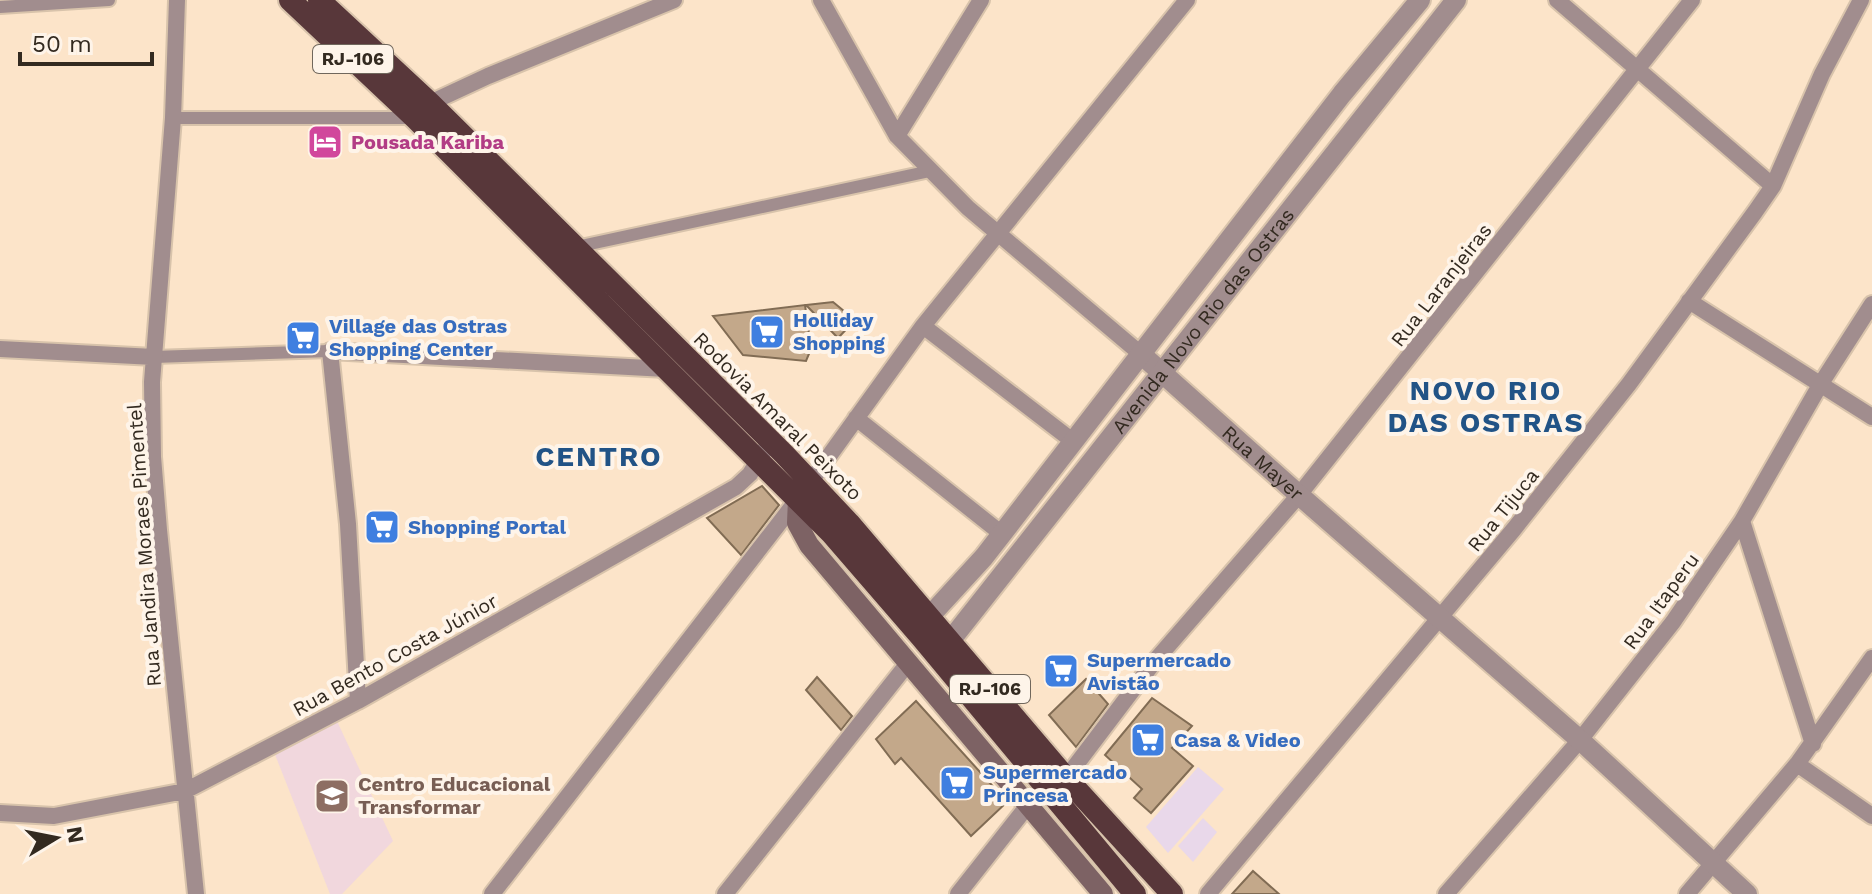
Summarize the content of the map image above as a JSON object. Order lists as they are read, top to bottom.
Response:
{
  "streets": {
    "highway": ["RJ-106", "Rodovia Amaral Peixoto"],
    "street": [
      "Rua Laranjeiras",
      "Avenida Novo Rio das Ostras",
      "Rua Mayer",
      "Rua Tijuca",
      "Rua Jandira Moraes Pimentel",
      "Rua Itaperu",
      "Rua Bento Costa Júnior"
    ]
  },
  "crossings": [
    ["Rua Laranjeiras", "Rodovia Amaral Peixoto"],
    ["Rua Laranjeiras", "Rua Mayer"],
    ["Avenida Novo Rio das Ostras", "Rodovia Amaral Peixoto"],
    ["Avenida Novo Rio das Ostras", "Rua Mayer"],
    ["Rodovia Amaral Peixoto", "Rua Bento Costa Júnior"],
    ["Rua Mayer", "Rua Tijuca"],
    ["Rua Mayer", "Rua Itaperu"],
    ["Rua Jandira Moraes Pimentel", "Rua Bento Costa Júnior"]
  ],
  "districts": ["NOVO RIO DAS OSTRAS", "CENTRO"],
  "places": {
    "hotel": ["Pousada Kariba"],
    "supermarket": [
      "Holliday Shopping",
      "Village das Ostras Shopping Center",
      "Shopping Portal",
      "Supermercado Avistão",
      "Casa & Video",
      "Supermercado Princesa"
    ],
    "school or university": ["Centro Educacional Transformar"]
  },
  "scale_bar": "50 m",
  "north": "right"
}
